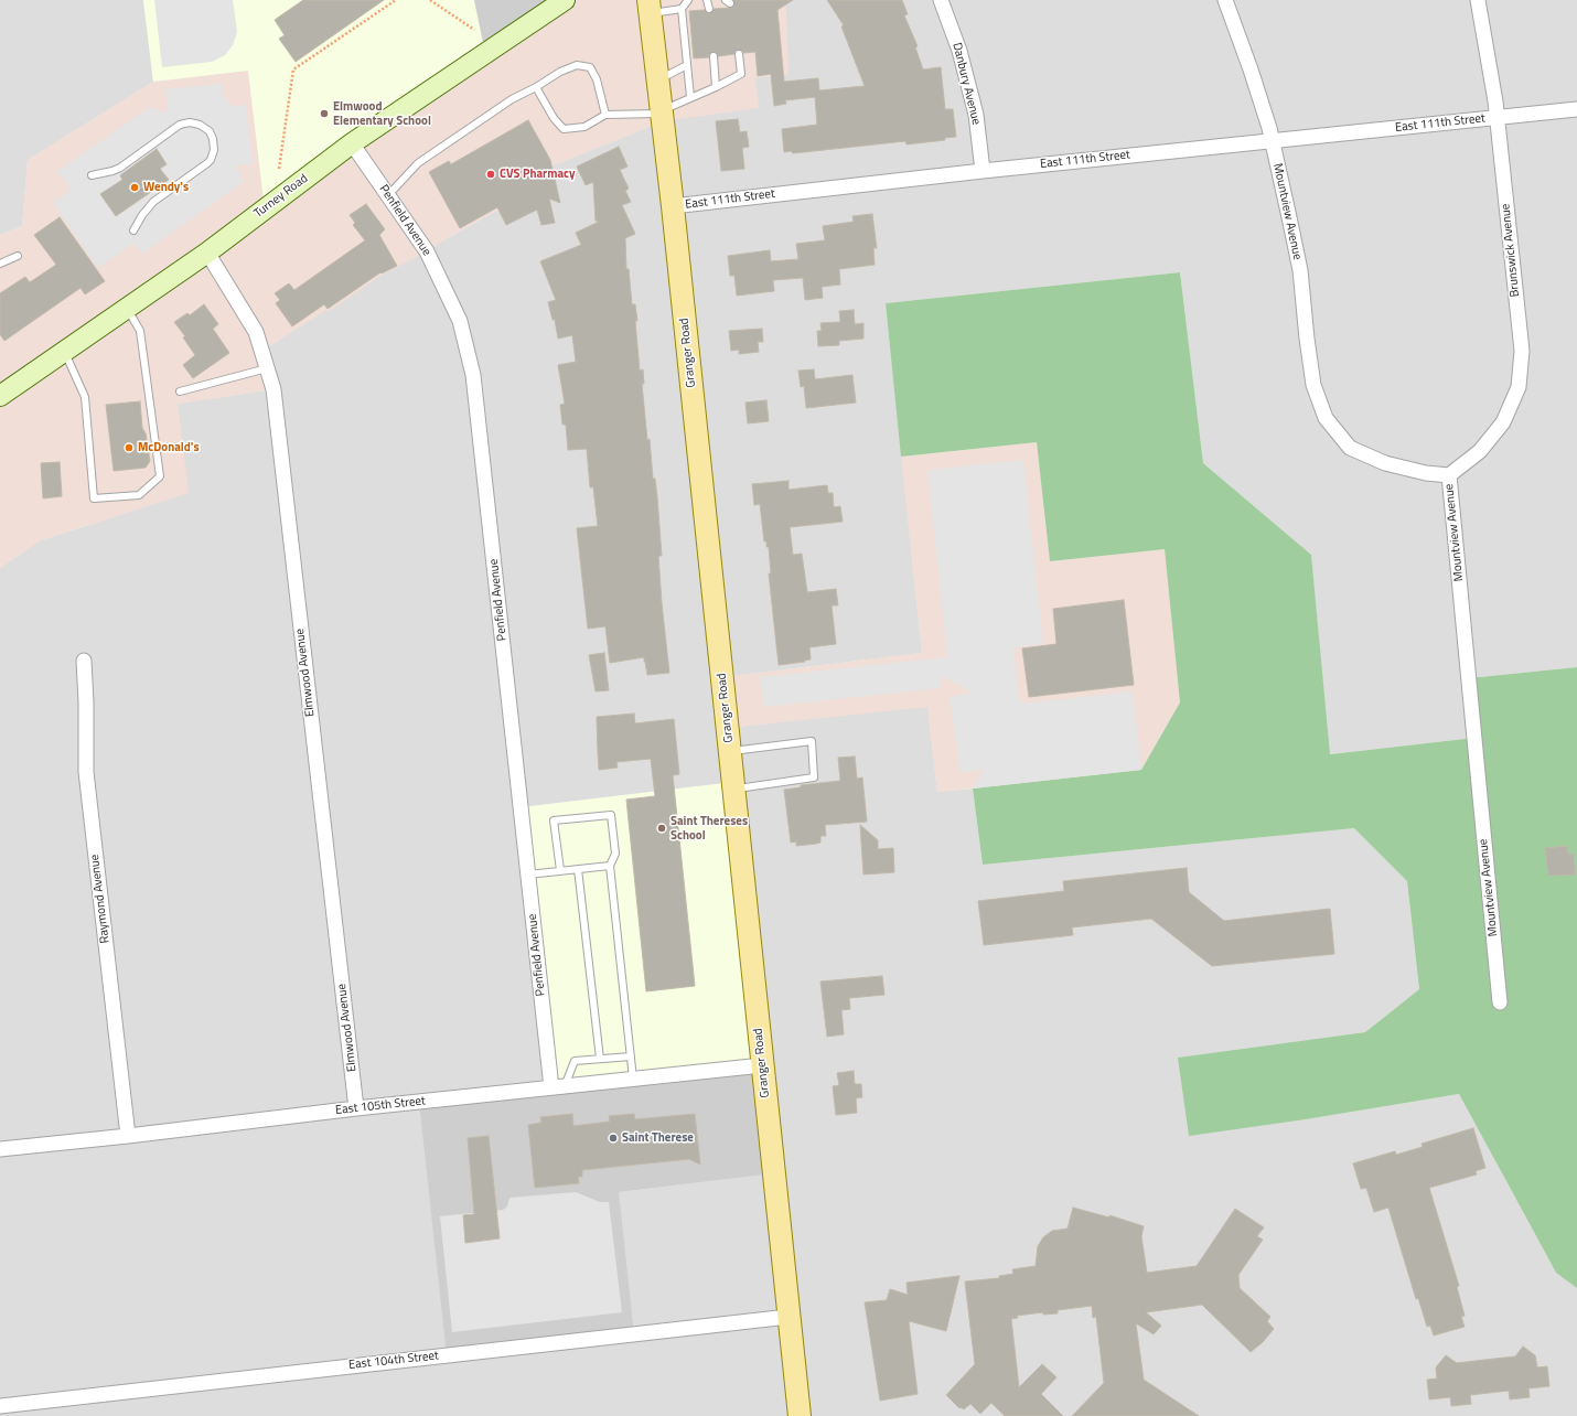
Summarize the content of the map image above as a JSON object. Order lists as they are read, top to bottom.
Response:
{
  "streets": {
    "main road": ["Turney Road", "Granger Road"],
    "street": [
      "Danbury Avenue",
      "East 111th Street",
      "Mountview Avenue",
      "Penfield Avenue",
      "Brunswick Avenue",
      "Elmwood Avenue",
      "Raymond Avenue",
      "East 105th Street",
      "East 104th Street"
    ]
  },
  "crossings": [
    ["Danbury Avenue", "East 111th Street"],
    ["East 111th Street", "Mountview Avenue"],
    ["East 111th Street", "Brunswick Avenue"],
    ["East 111th Street", "Granger Road"],
    ["Turney Road", "Penfield Avenue"],
    ["Turney Road", "Elmwood Avenue"],
    ["Mountview Avenue", "Brunswick Avenue"],
    ["Penfield Avenue", "East 105th Street"],
    ["Granger Road", "East 105th Street"],
    ["Granger Road", "East 104th Street"],
    ["Elmwood Avenue", "East 105th Street"],
    ["Raymond Avenue", "East 105th Street"]
  ],
  "places": [
    "Elmwood Elementary School",
    "CVS Pharmacy",
    "Wendy's",
    "McDonald's",
    "Saint Thereses School",
    "Saint Therese"
  ]
}
